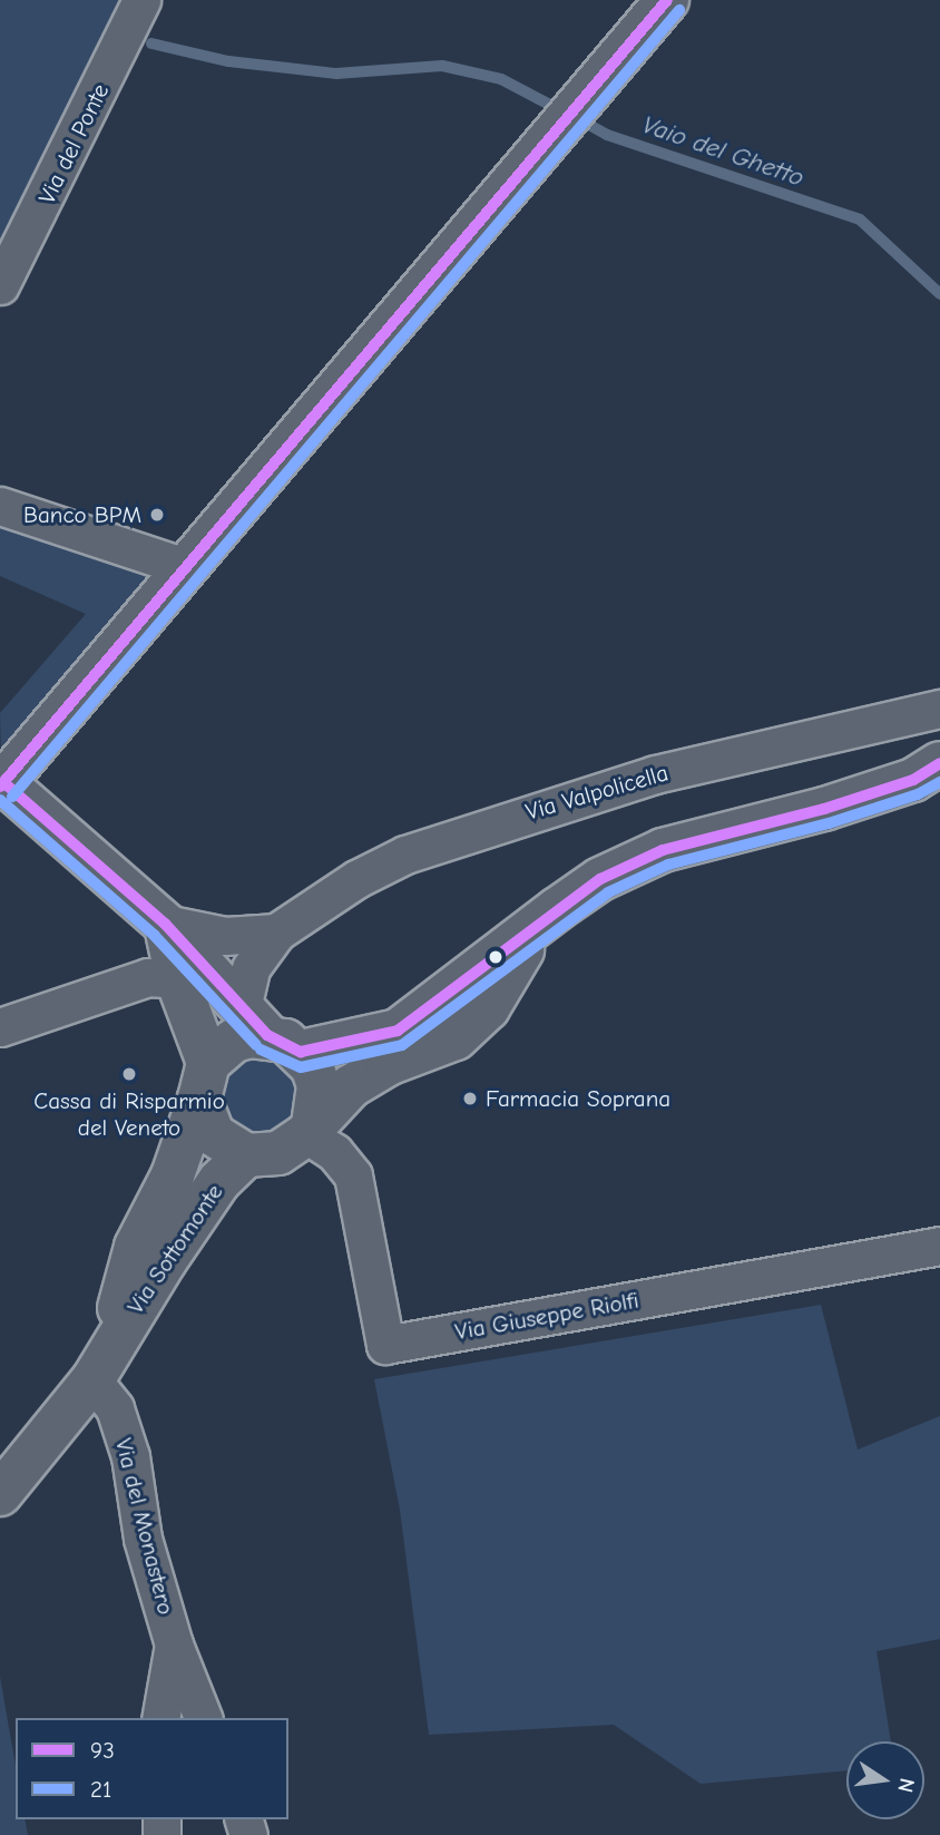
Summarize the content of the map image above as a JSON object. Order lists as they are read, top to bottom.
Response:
{
  "streets": {
    "main road": ["Via Sottomonte"],
    "street": [
      "Via del Ponte",
      "Via Valpolicella",
      "Via Giuseppe Riolfi",
      "Via del Monastero"
    ]
  },
  "crossings": [
    ["Via Valpolicella", "Via Sottomonte"],
    ["Via Valpolicella", "Via Giuseppe Riolfi"],
    ["Via Sottomonte", "Via Giuseppe Riolfi"],
    ["Via Sottomonte", "Via del Monastero"]
  ],
  "water": ["Vaio del Ghetto"],
  "places": ["Banco BPM", "Cassa di Risparmio del Veneto", "Farmacia Soprana"],
  "lines": ["transit line 93", "transit line 21"],
  "legend": ["93", "21"],
  "north": "right"
}
